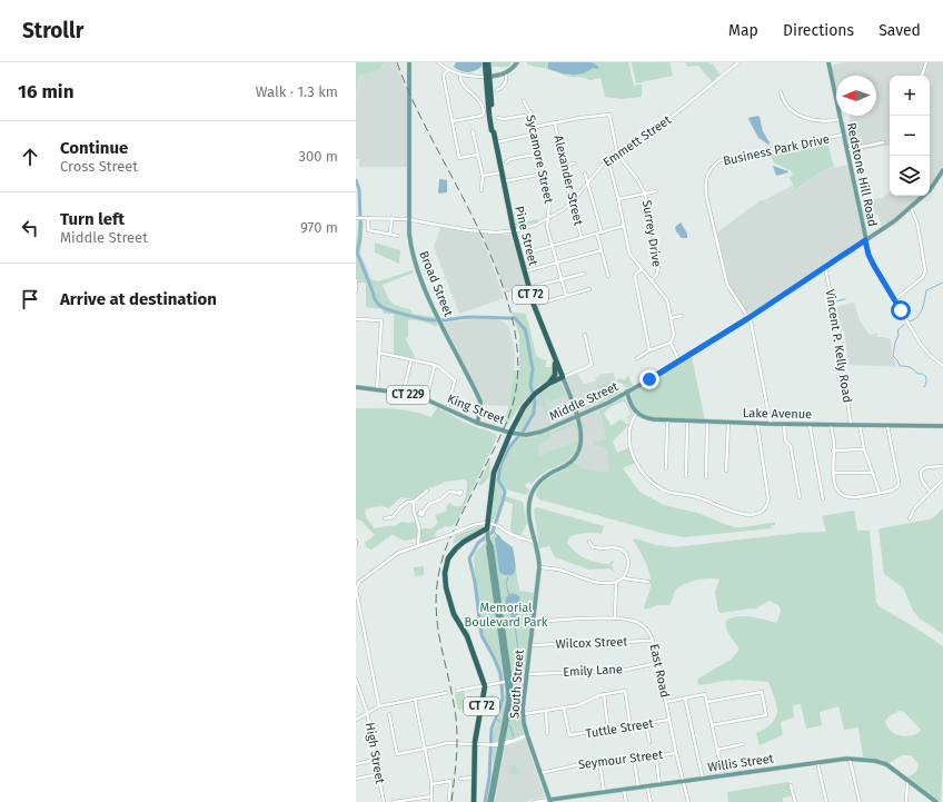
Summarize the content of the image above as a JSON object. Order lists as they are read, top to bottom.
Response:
{
  "streets": {
    "highway": ["Pine Street", "CT 72"],
    "main road": [
      "Redstone Hill Road",
      "Broad Street",
      "CT 229",
      "Middle Street",
      "King Street",
      "Lake Avenue",
      "South Street",
      "Willis Street"
    ],
    "street": [
      "Emmett Street",
      "Business Park Drive",
      "Sycamore Street",
      "Alexander Street",
      "Surrey Drive",
      "Vincent P. Kelly Road",
      "Wilcox Street",
      "Emily Lane",
      "East Road",
      "Tuttle Street",
      "High Street",
      "Seymour Street"
    ]
  },
  "crossings": [
    ["Emmett Street", "Sycamore Street"],
    ["Emmett Street", "Alexander Street"],
    ["Emmett Street", "Surrey Drive"],
    ["Emmett Street", "Pine Street"],
    ["Emmett Street", "Broad Street"],
    ["Business Park Drive", "Redstone Hill Road"],
    ["Business Park Drive", "Middle Street"],
    ["Redstone Hill Road", "Middle Street"],
    ["Alexander Street", "Surrey Drive"],
    ["Pine Street", "CT 72"],
    ["Pine Street", "Middle Street"],
    ["Pine Street", "South Street"],
    ["Broad Street", "King Street"],
    ["Vincent P. Kelly Road", "Middle Street"],
    ["Vincent P. Kelly Road", "Lake Avenue"],
    ["Middle Street", "King Street"],
    ["Wilcox Street", "East Road"],
    ["Wilcox Street", "South Street"],
    ["Emily Lane", "East Road"],
    ["Emily Lane", "South Street"],
    ["East Road", "South Street"],
    ["East Road", "Tuttle Street"],
    ["East Road", "Seymour Street"],
    ["East Road", "Willis Street"],
    ["South Street", "Seymour Street"],
    ["South Street", "Willis Street"]
  ],
  "parks": ["Memorial Boulevard Park"],
  "north": "left",
  "page": {
    "header": "Strollr",
    "nav": ["Map", "Directions", "Saved"],
    "heading": ["16 min", "Walk · 1.3 km"],
    "map_buttons": ["+", "−"],
    "list": [
      ["Continue", "Cross Street", "300 m"],
      ["Turn left", "Middle Street", "970 m"],
      "Arrive at destination"
    ]
  }
}
